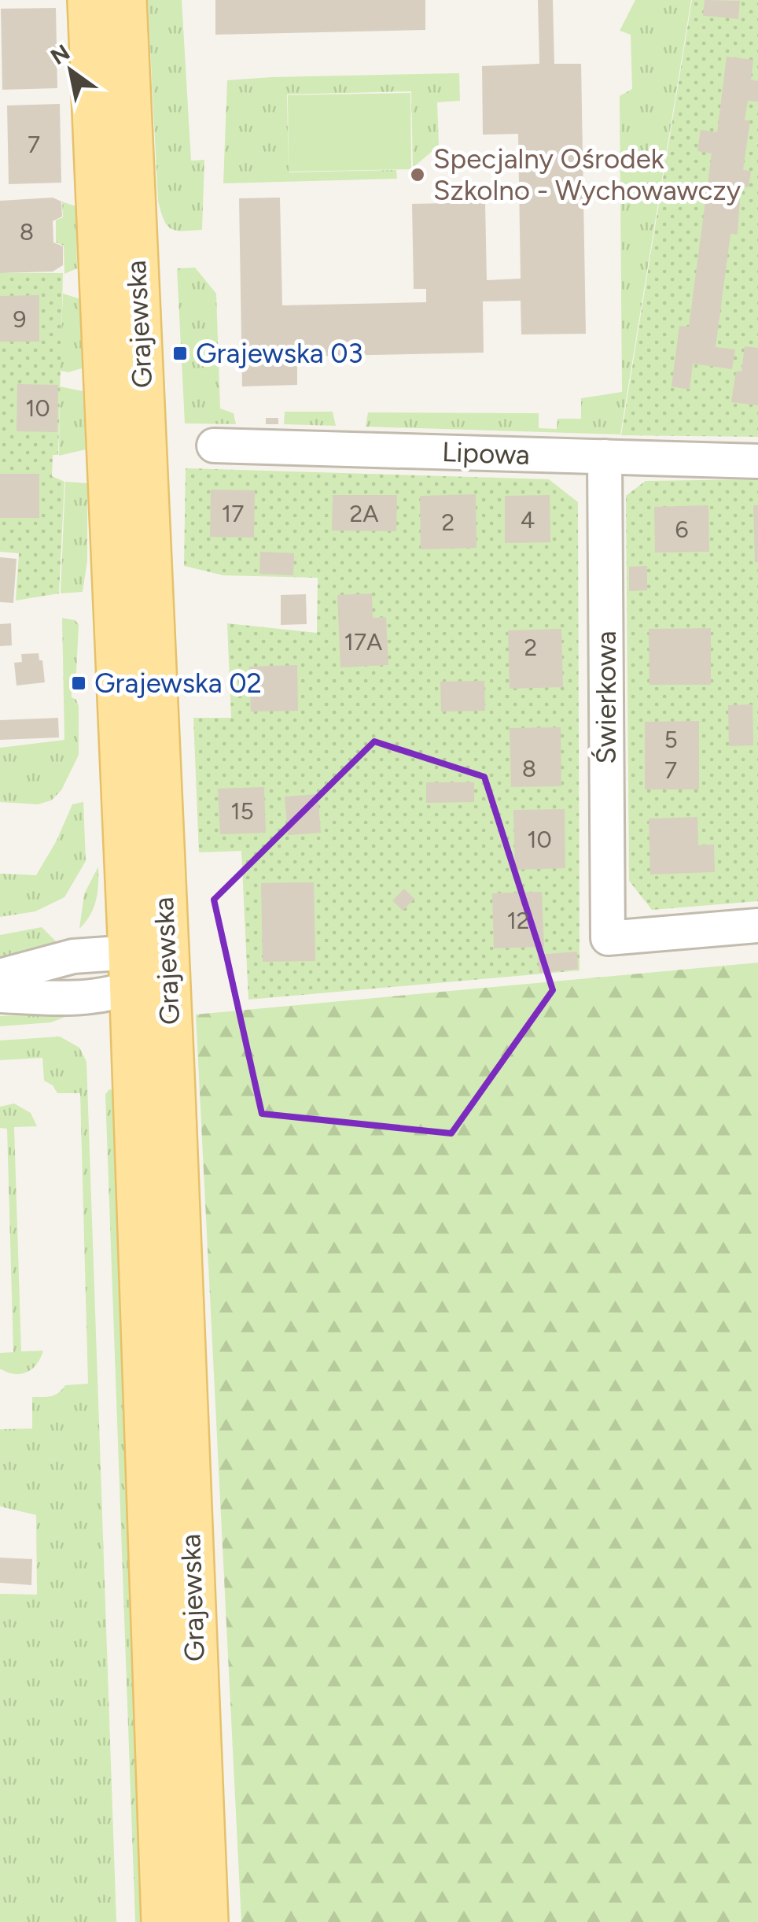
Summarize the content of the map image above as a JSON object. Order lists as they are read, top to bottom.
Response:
{
  "streets": {
    "main road": ["Grajewska"],
    "street": ["Lipowa", "Świerkowa"]
  },
  "crossings": [
    ["Lipowa", "Świerkowa"]
  ],
  "places": {
    "other": ["Specjalny Ośrodek Szkolno - Wychowawczy"],
    "transit": ["Grajewska 03", "Grajewska 02"]
  },
  "house_numbers": [
    "7",
    "8",
    "9",
    "10",
    "17",
    "2A",
    "4",
    "2",
    "6",
    "17A",
    "2",
    "5",
    "8",
    "7",
    "15",
    "10",
    "12"
  ],
  "north": "top left"
}
